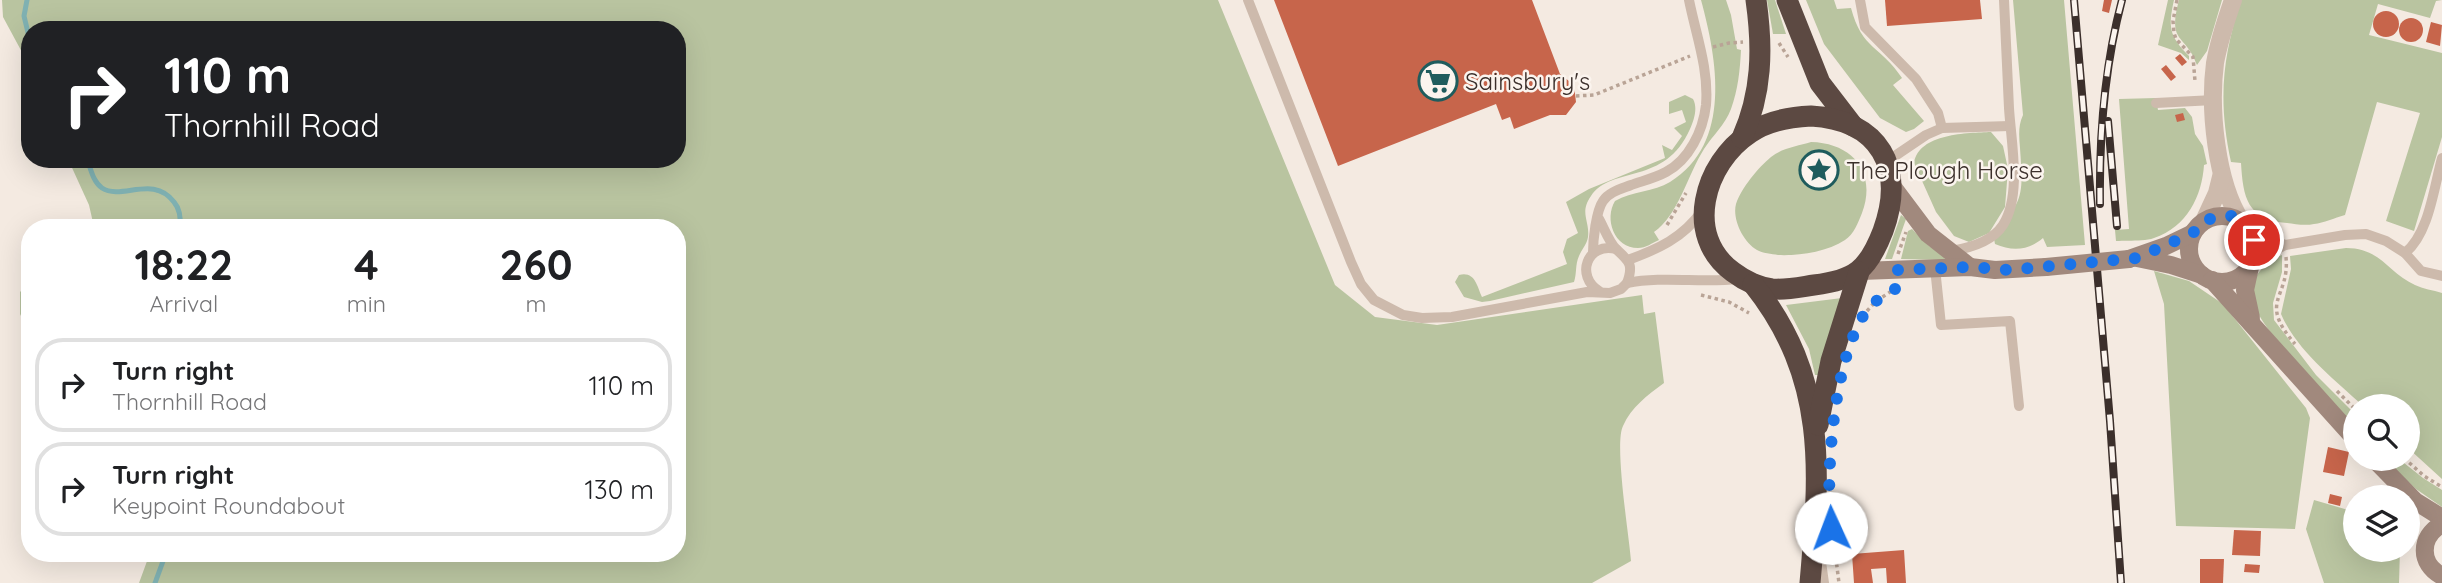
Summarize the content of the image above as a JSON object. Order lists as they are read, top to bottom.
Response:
{
  "places": {
    "supermarket": ["Sainsbury's"],
    "place": ["The Plough Horse"]
  },
  "page": {
    "turn": ["110 m", "Thornhill Road"],
    "eta": [
      "18:22",
      "Arrival",
      "4",
      "min",
      "260",
      "m"
    ],
    "list": [
      {
        "name": "Turn right",
        "note": "Thornhill Road",
        "value": "110 m"
      },
      {
        "name": "Turn right",
        "note": "Keypoint Roundabout",
        "value": "130 m"
      }
    ]
  }
}
